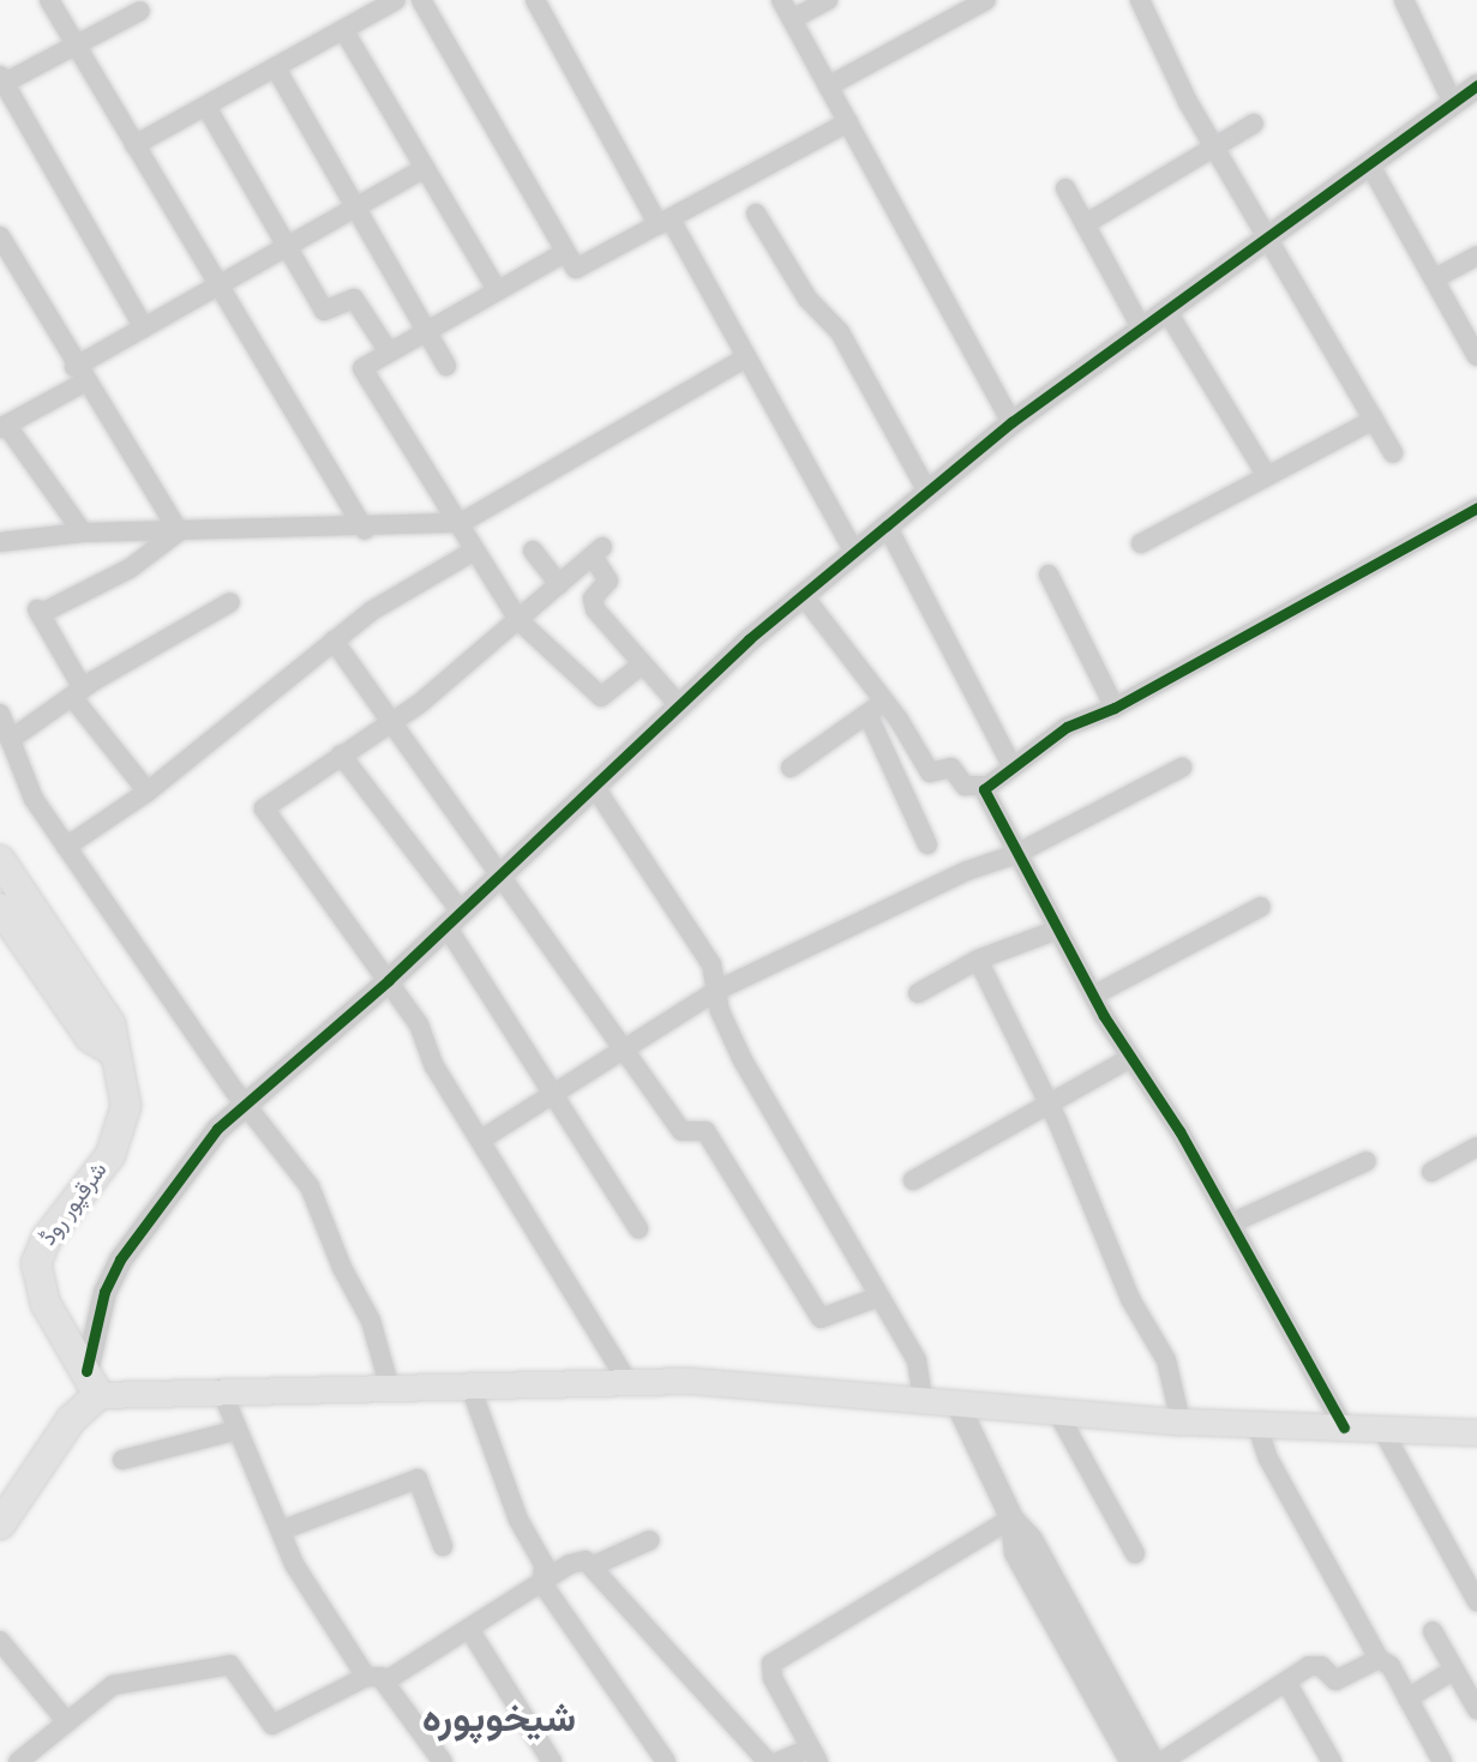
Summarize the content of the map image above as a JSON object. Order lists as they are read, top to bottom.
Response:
{
  "streets": {
    "main road": ["شرقپور روڈ"]
  },
  "districts": ["شیخوپورہ"]
}
